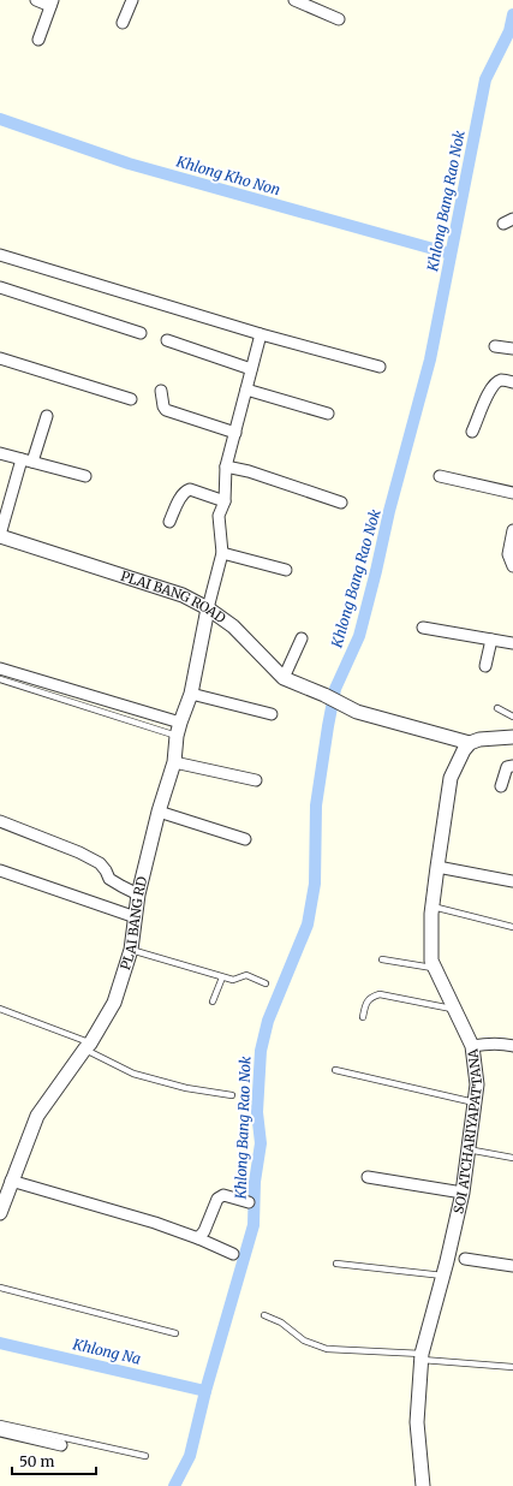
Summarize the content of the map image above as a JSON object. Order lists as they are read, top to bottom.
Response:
{
  "streets": {
    "street": ["PLAI BANG ROAD", "PLAI BANG RD", "SOI ATCHARIYAPATTANA"]
  },
  "crossings": [
    ["PLAI BANG ROAD", "PLAI BANG RD"],
    ["PLAI BANG ROAD", "SOI ATCHARIYAPATTANA"]
  ],
  "water": ["Khlong Kho Non", "Khlong Bang Rao Nok", "Khlong Na"],
  "scale_bar": "50 m"
}
